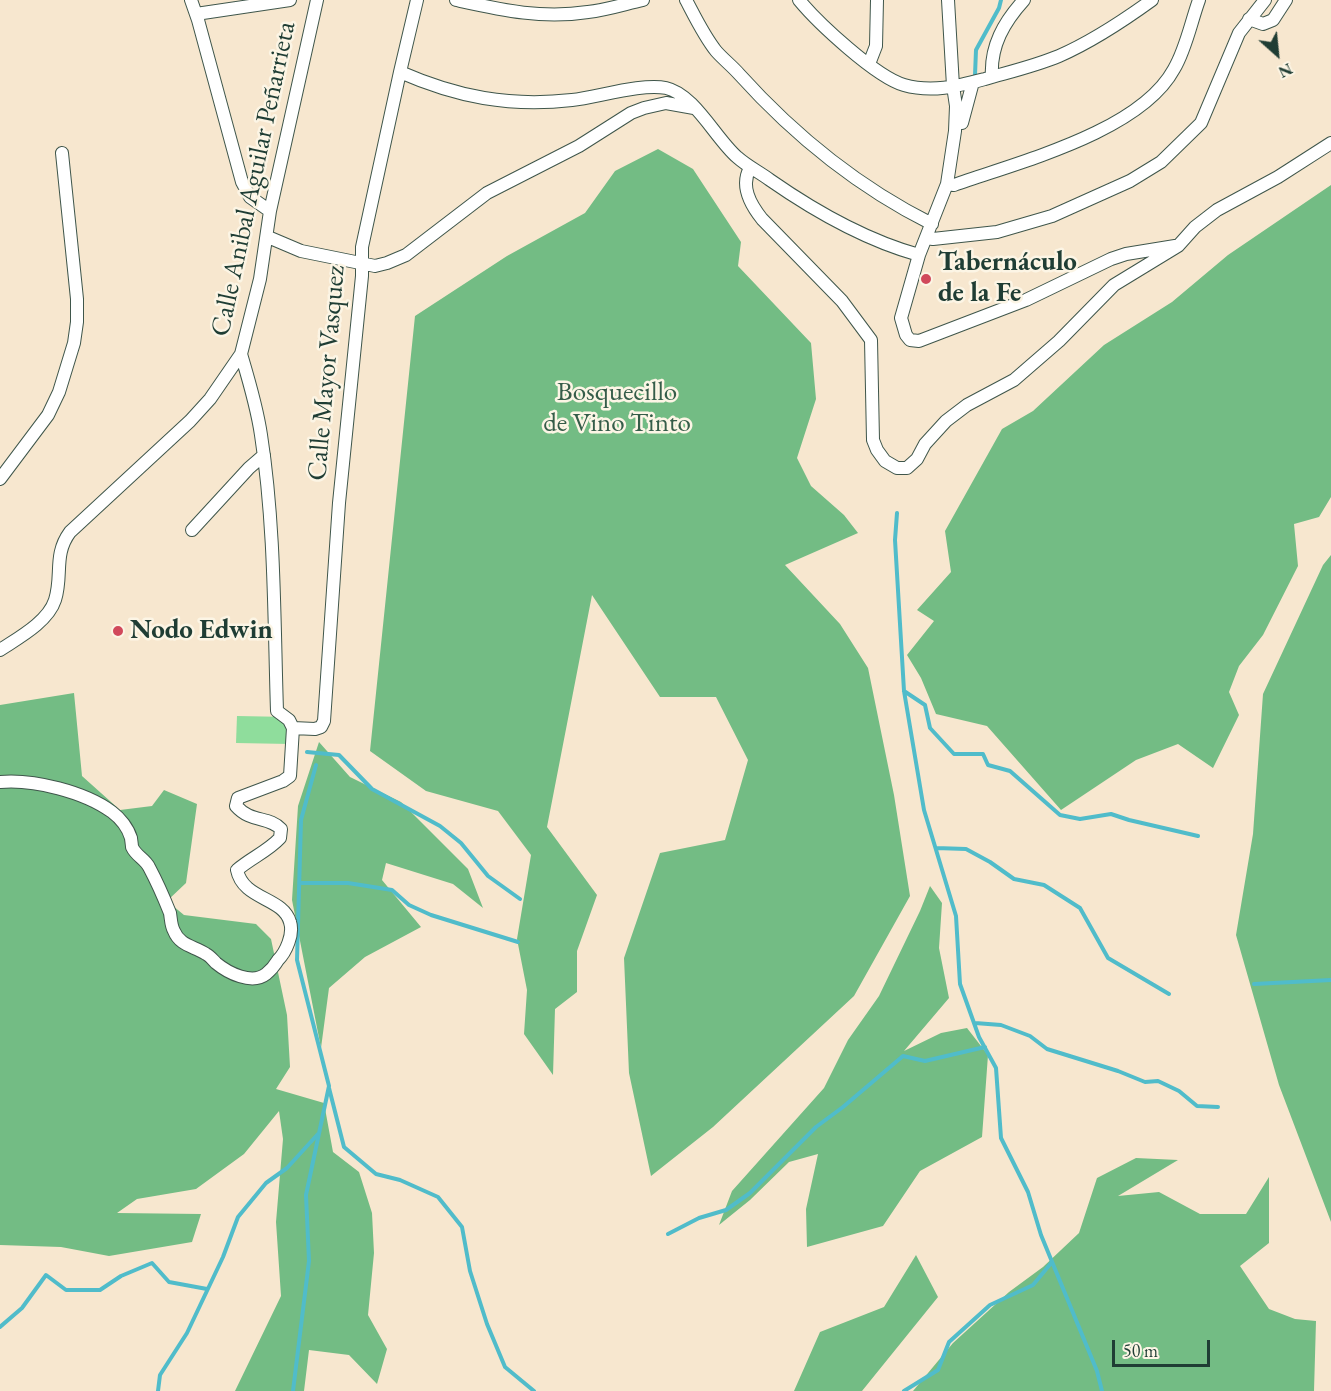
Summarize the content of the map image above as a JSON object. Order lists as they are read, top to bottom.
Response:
{
  "streets": {
    "street": ["Calle Anibal Aguilar Peñarrieta", "Calle Mayor Vasquez"]
  },
  "parks": ["Bosquecillo de Vino Tinto"],
  "places": ["Tabernáculo de la Fe", "Nodo Edwin"],
  "scale_bar": "50 m",
  "north": "bottom right"
}
